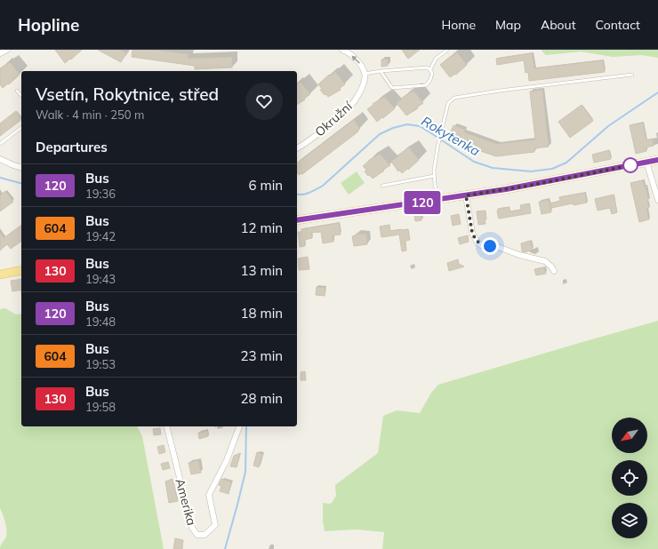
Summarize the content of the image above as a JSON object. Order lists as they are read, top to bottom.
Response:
{
  "streets": {
    "street": ["Okružní", "Amerika"]
  },
  "water": ["Rokytenka"],
  "lines": ["bus line 120"],
  "north": "bottom left",
  "page": {
    "header": "Hopline",
    "nav": [
      "Home",
      "Map",
      "About",
      "Contact"
    ],
    "on_map": "120",
    "heading": [
      ["Vsetín, Rokytnice, střed", "Walk · 4 min · 250 m"],
      "Departures"
    ],
    "list": [
      {
        "mark": "120",
        "name": "Bus",
        "note": "19:36",
        "value": "6 min"
      },
      {
        "mark": "604",
        "name": "Bus",
        "note": "19:42",
        "value": "12 min"
      },
      {
        "mark": "130",
        "name": "Bus",
        "note": "19:43",
        "value": "13 min"
      },
      {
        "mark": "120",
        "name": "Bus",
        "note": "19:48",
        "value": "18 min"
      },
      {
        "mark": "604",
        "name": "Bus",
        "note": "19:53",
        "value": "23 min"
      },
      {
        "mark": "130",
        "name": "Bus",
        "note": "19:58",
        "value": "28 min"
      }
    ]
  }
}
